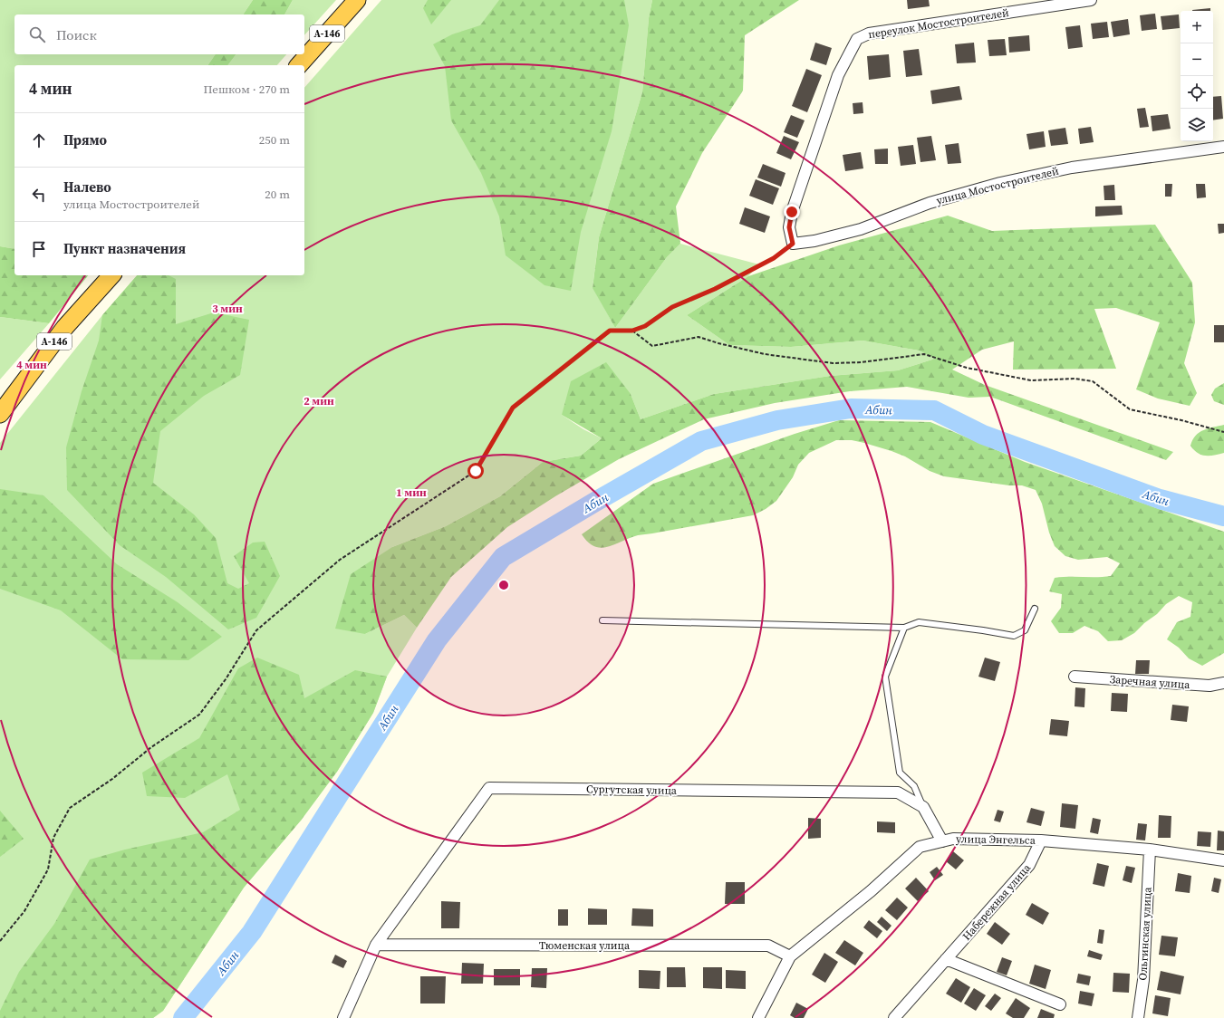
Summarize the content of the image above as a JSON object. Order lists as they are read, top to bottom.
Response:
{
  "streets": {
    "highway": ["А-146"],
    "street": [
      "переулок Мостостроителей",
      "улица Мостостроителей",
      "Заречная улица",
      "Сургутская улица",
      "улица Энгельса",
      "Набережная улица",
      "Ольгинская улица",
      "Тюменская улица"
    ]
  },
  "crossings": [
    ["переулок Мостостроителей", "улица Мостостроителей"],
    ["Сургутская улица", "улица Энгельса"],
    ["Сургутская улица", "Тюменская улица"],
    ["улица Энгельса", "Набережная улица"],
    ["улица Энгельса", "Ольгинская улица"],
    ["улица Энгельса", "Тюменская улица"]
  ],
  "water": ["Абин"],
  "page": {
    "map_buttons": ["+", "−"],
    "search": "Поиск",
    "heading": ["4 мин", "Пешком · 270 m"],
    "list": [
      ["Прямо", "250 m"],
      ["Налево", "улица Мостостроителей", "20 m"],
      "Пункт назначения"
    ]
  },
  "rings": [
    "3 мин",
    "4 мин",
    "2 мин",
    "1 мин"
  ]
}
